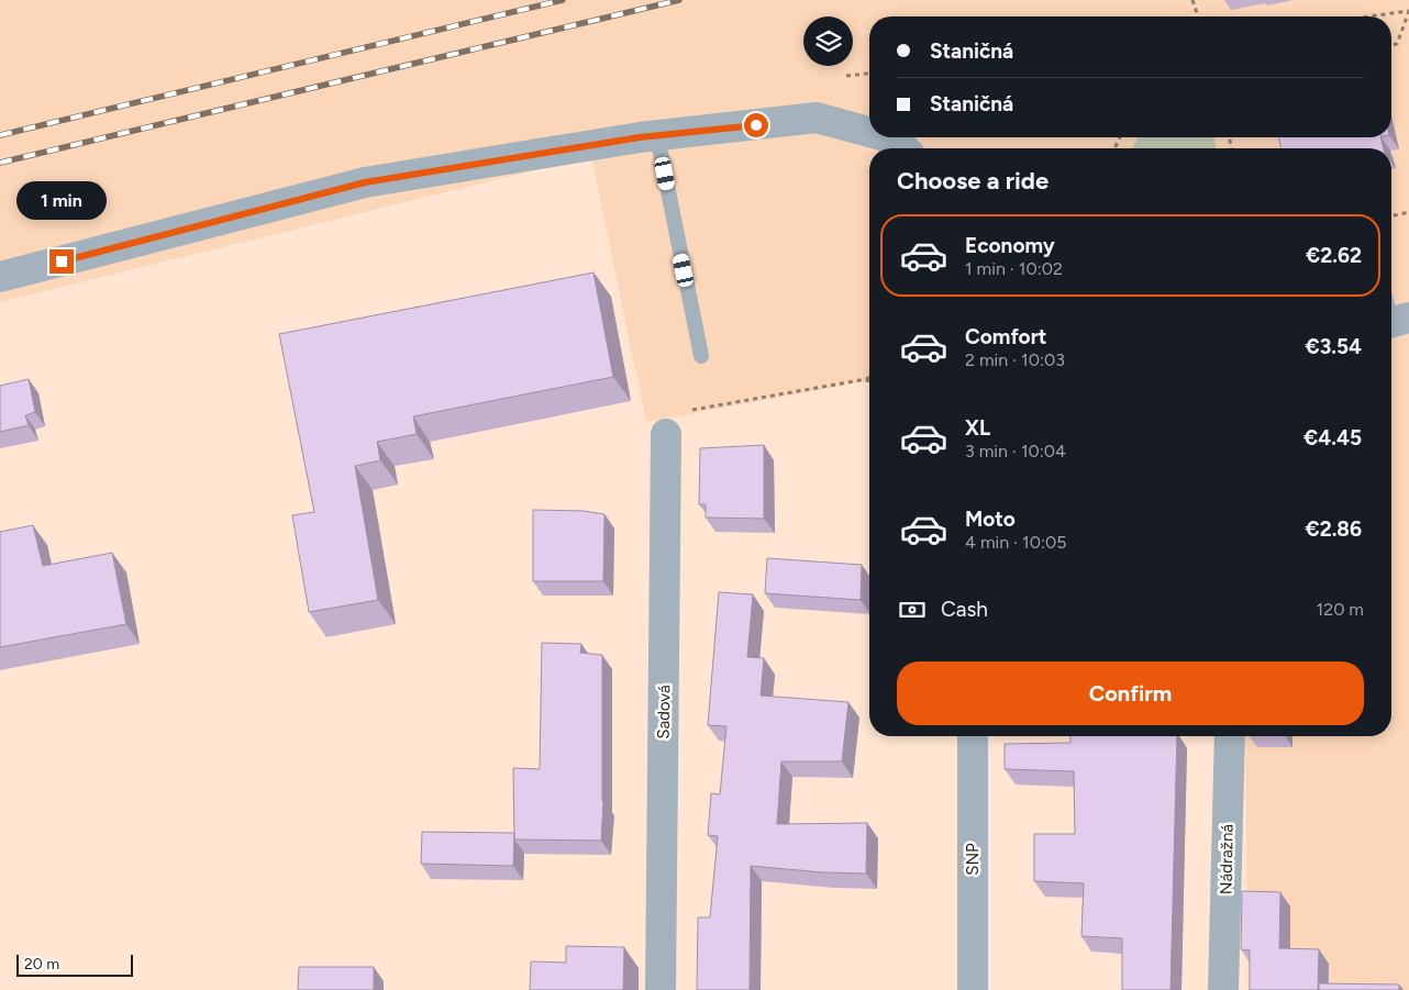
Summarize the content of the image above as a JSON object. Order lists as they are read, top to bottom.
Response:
{
  "streets": {
    "street": ["Sadová", "SNP", "Nádražná"]
  },
  "scale_bar": "20 m",
  "page": {
    "banner": ["Staničná", "Staničná"],
    "heading": "Choose a ride",
    "bubble": "1 min",
    "list": [
      {
        "name": "Economy",
        "note": "1 min · 10:02",
        "value": "€2.62"
      },
      {
        "name": "Comfort",
        "note": "2 min · 10:03",
        "value": "€3.54"
      },
      {
        "name": "XL",
        "note": "3 min · 10:04",
        "value": "€4.45"
      },
      {
        "name": "Moto",
        "note": "4 min · 10:05",
        "value": "€2.86"
      }
    ],
    "pay": ["Cash", "120 m"],
    "buttons": "Confirm",
    "scale": "20 m"
  }
}
